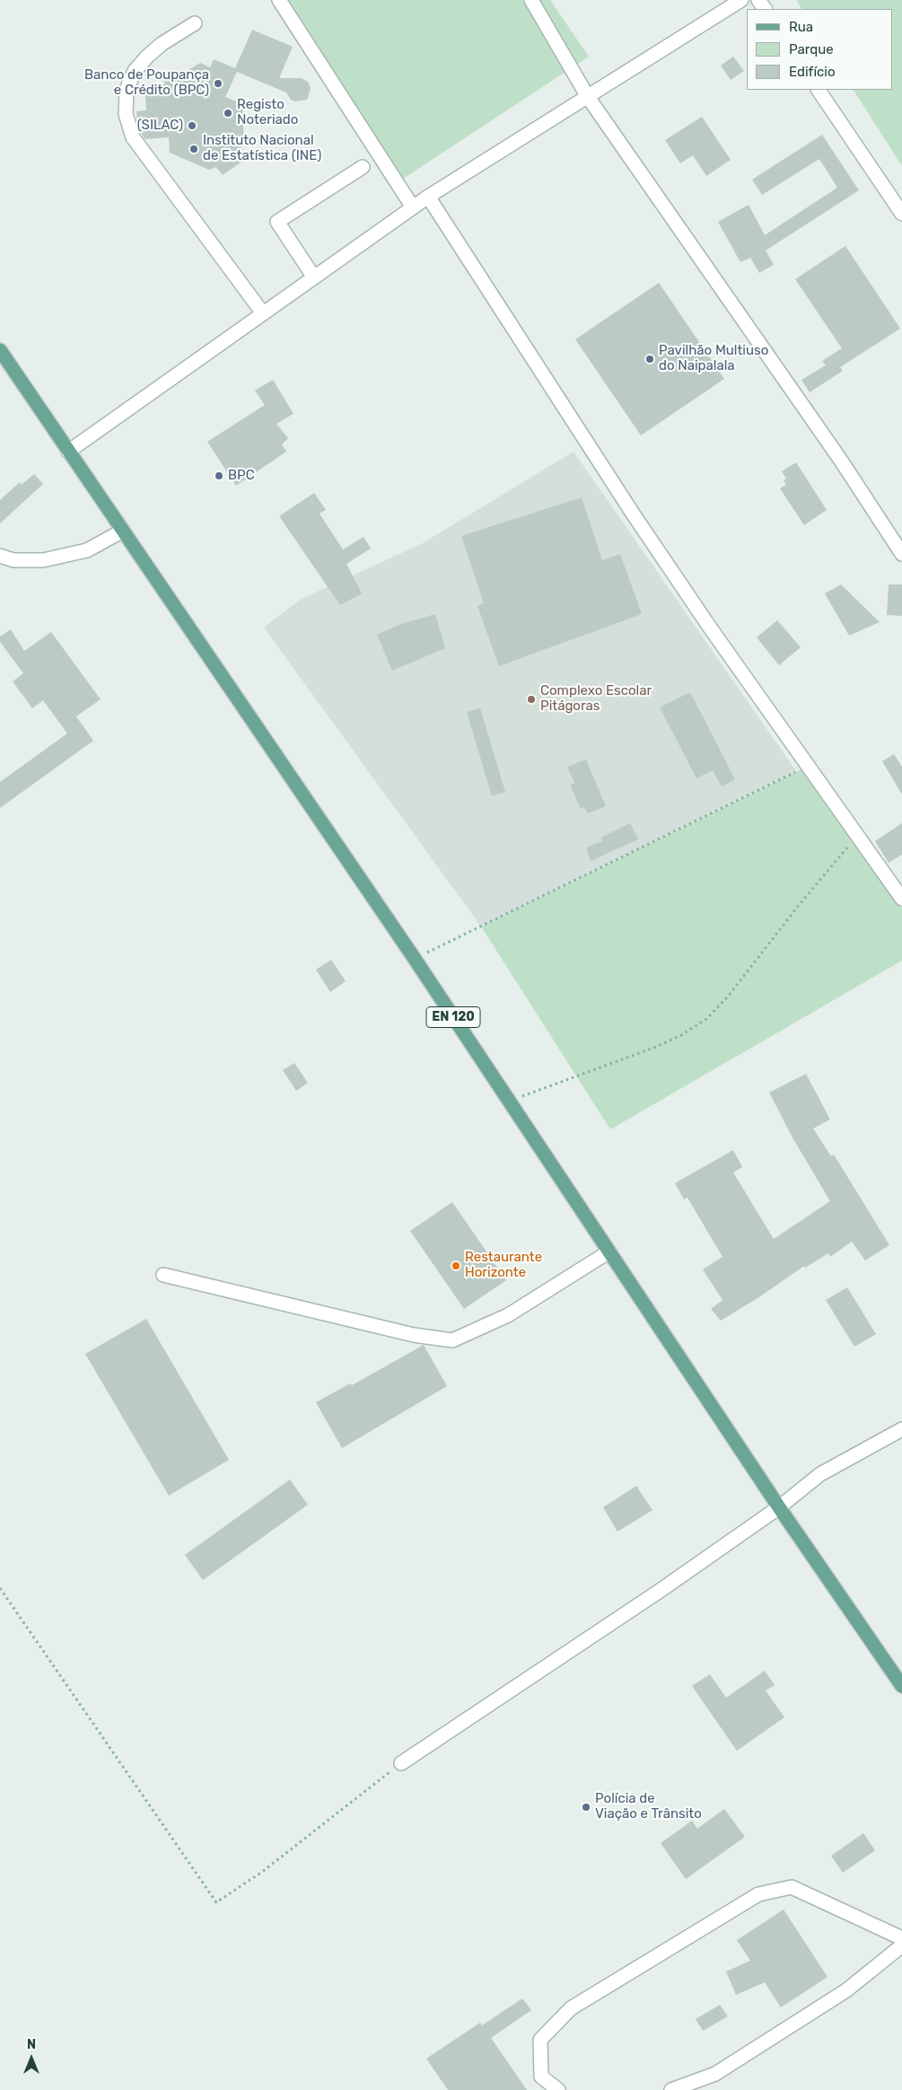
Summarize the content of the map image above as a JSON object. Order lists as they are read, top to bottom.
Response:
{
  "streets": {
    "main road": ["EN 120"]
  },
  "places": [
    "Banco de Poupança e Crédito (BPC)",
    "Registo Noteriado",
    "(SILAC)",
    "Instituto Nacional de Estatística (INE)",
    "Pavilhão Multiuso do Naipalala",
    "BPC",
    "Complexo Escolar Pitágoras",
    "Restaurante Horizonte",
    "Polícia de Viação e Trânsito"
  ],
  "legend": ["Rua", "Parque", "Edifício"],
  "north": "top"
}
